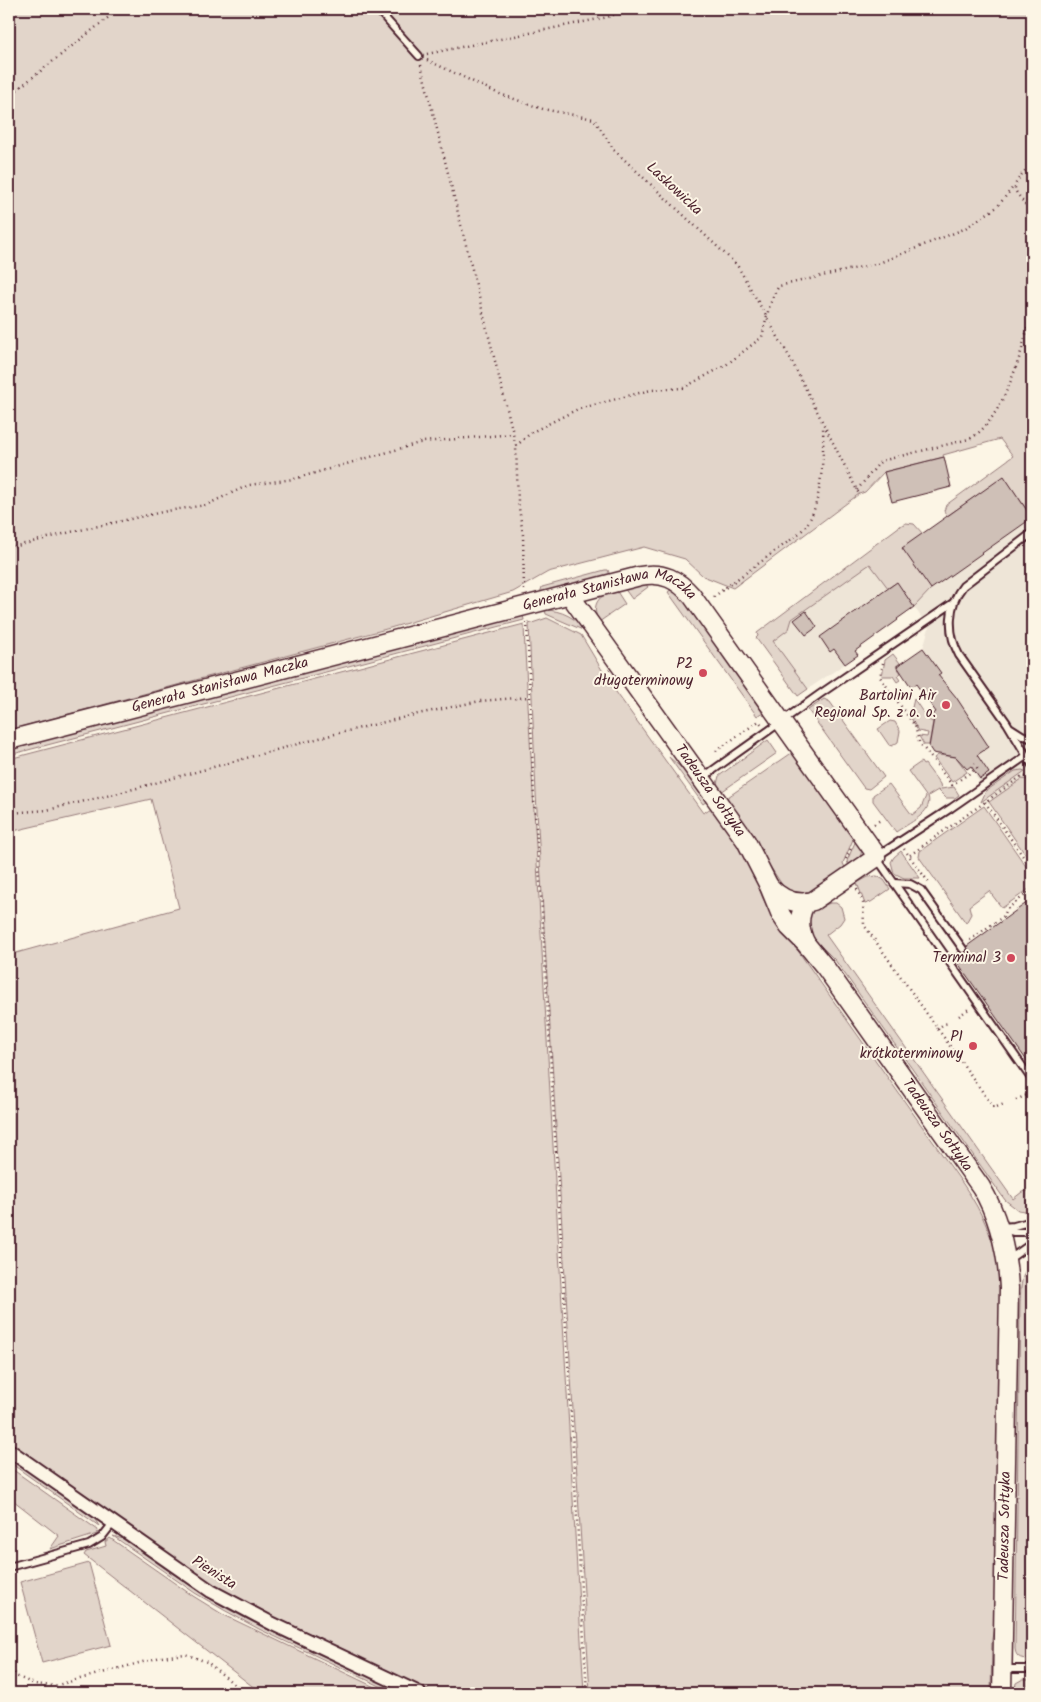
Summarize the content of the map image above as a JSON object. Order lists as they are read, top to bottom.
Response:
{
  "streets": {
    "street": ["Generała Stanisława Maczka", "Tadeusza Sołtyka", "Pienista"],
    "path": ["Laskowicka"]
  },
  "crossings": [
    ["Generała Stanisława Maczka", "Tadeusza Sołtyka"]
  ],
  "places": [
    "P2 długoterminowy",
    "Bartolini Air Regional Sp. z o. o.",
    "Terminal 3",
    "P1 krótkoterminowy"
  ]
}
